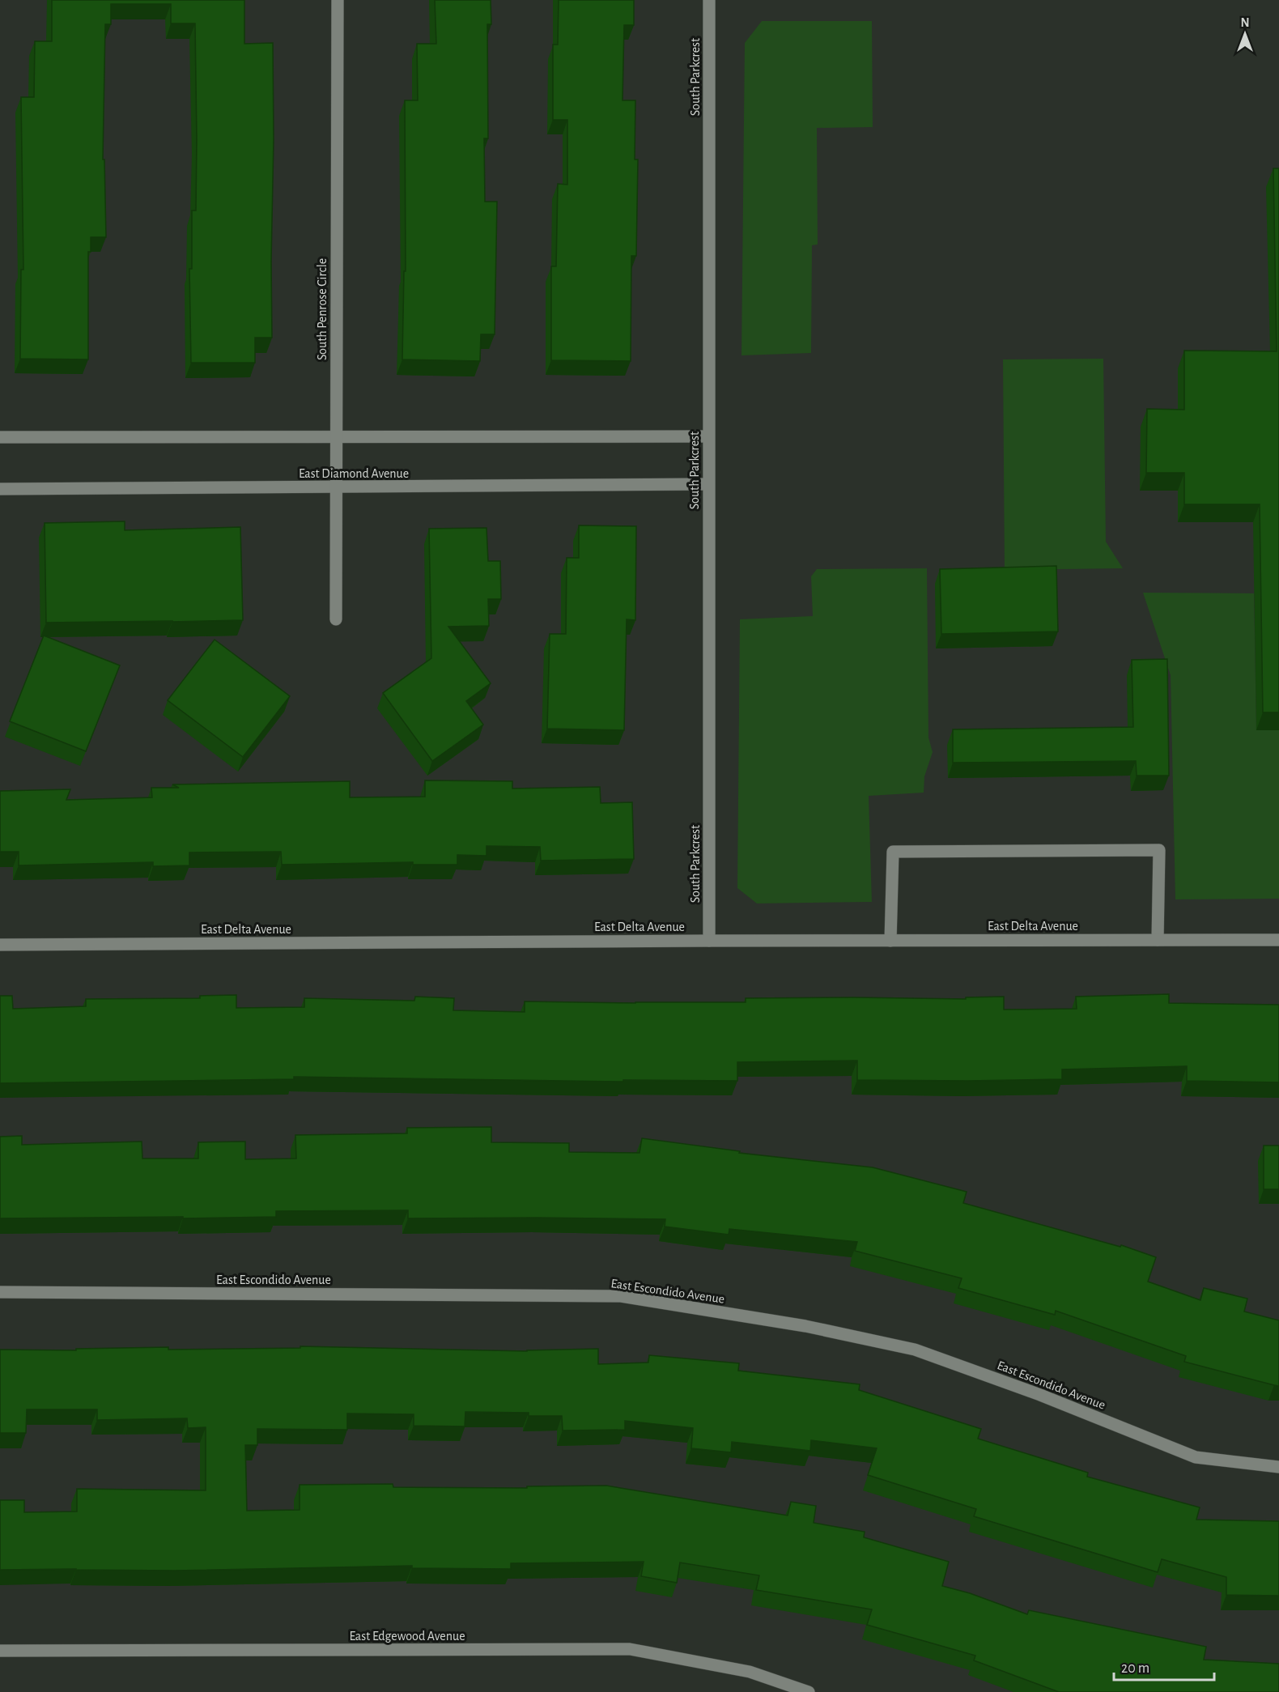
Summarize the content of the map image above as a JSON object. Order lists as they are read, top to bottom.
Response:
{
  "streets": {
    "street": [
      "South Parkcrest",
      "South Penrose Circle",
      "East Diamond Avenue",
      "East Delta Avenue",
      "East Escondido Avenue",
      "East Edgewood Avenue"
    ]
  },
  "crossings": [
    ["South Parkcrest", "East Diamond Avenue"],
    ["South Parkcrest", "East Delta Avenue"],
    ["South Penrose Circle", "East Diamond Avenue"]
  ],
  "scale_bar": "20 m",
  "north": "top"
}
